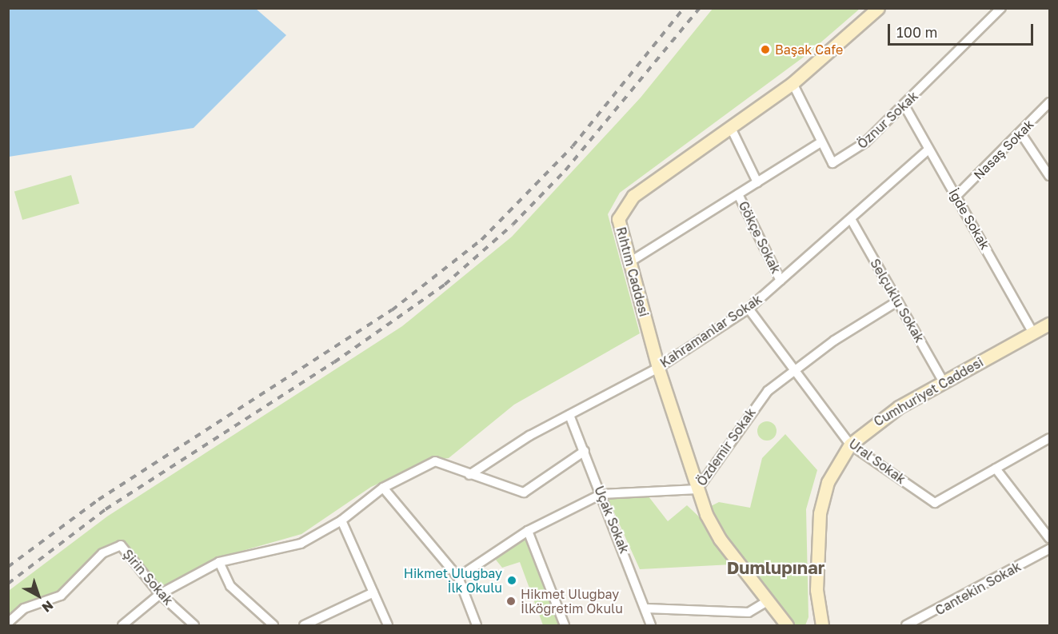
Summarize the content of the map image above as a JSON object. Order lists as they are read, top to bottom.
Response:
{
  "streets": {
    "main road": ["Rıhtım Caddesi", "Cumhuriyet Caddesi"],
    "street": [
      "Öznur Sokak",
      "Nasaş Sokak",
      "İğde Sokak",
      "Gökçe Sokak",
      "Selçuklu Sokak",
      "Kahramanlar Sokak",
      "Özdemir Sokak",
      "Ural Sokak",
      "Uçak Sokak",
      "Şirin Sokak",
      "Cantekin Sokak"
    ]
  },
  "crossings": [
    ["Öznur Sokak", "İğde Sokak"],
    ["Öznur Sokak", "Rıhtım Caddesi"],
    ["Nasaş Sokak", "İğde Sokak"],
    ["İğde Sokak", "Kahramanlar Sokak"],
    ["İğde Sokak", "Cumhuriyet Caddesi"],
    ["Gökçe Sokak", "Kahramanlar Sokak"],
    ["Rıhtım Caddesi", "Kahramanlar Sokak"],
    ["Rıhtım Caddesi", "Özdemir Sokak"],
    ["Selçuklu Sokak", "Kahramanlar Sokak"],
    ["Selçuklu Sokak", "Cumhuriyet Caddesi"],
    ["Selçuklu Sokak", "Özdemir Sokak"],
    ["Kahramanlar Sokak", "Ural Sokak"],
    ["Kahramanlar Sokak", "Uçak Sokak"],
    ["Cumhuriyet Caddesi", "Ural Sokak"],
    ["Özdemir Sokak", "Ural Sokak"],
    ["Özdemir Sokak", "Uçak Sokak"]
  ],
  "districts": ["Dumlupınar"],
  "places": ["Başak Cafe", "Hikmet Uluğbay İlk Okulu", "Hikmet Uluğbay İlköğretim Okulu"],
  "scale_bar": "100 m",
  "north": "bottom right"
}
